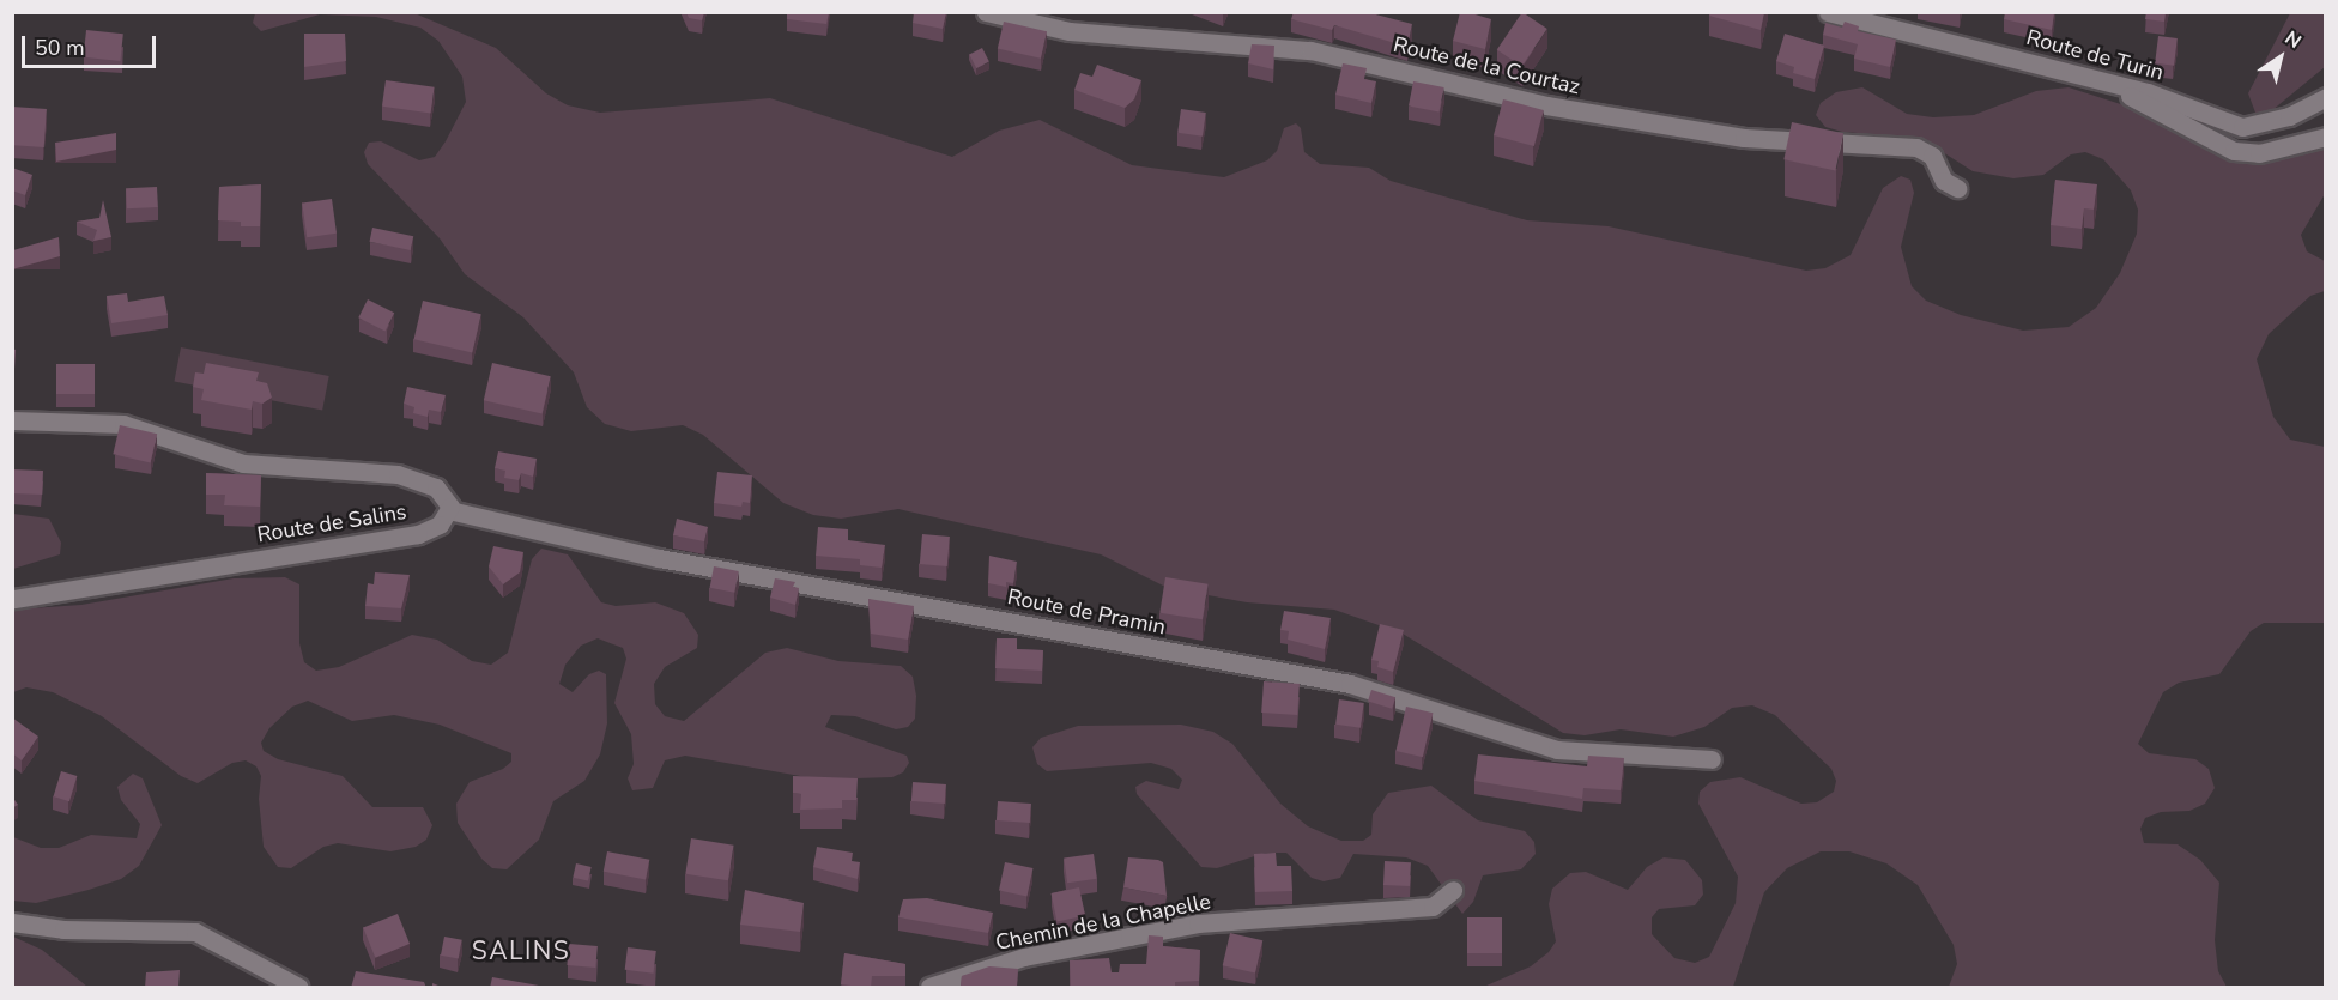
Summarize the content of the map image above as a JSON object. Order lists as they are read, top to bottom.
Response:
{
  "streets": {
    "street": [
      "Route de Turin",
      "Route de la Courtaz",
      "Route de Salins",
      "Route de Pramin",
      "Chemin de la Chapelle"
    ]
  },
  "crossings": [
    ["Route de Salins", "Route de Pramin"]
  ],
  "districts": ["SALINS"],
  "scale_bar": "50 m",
  "north": "top right"
}
